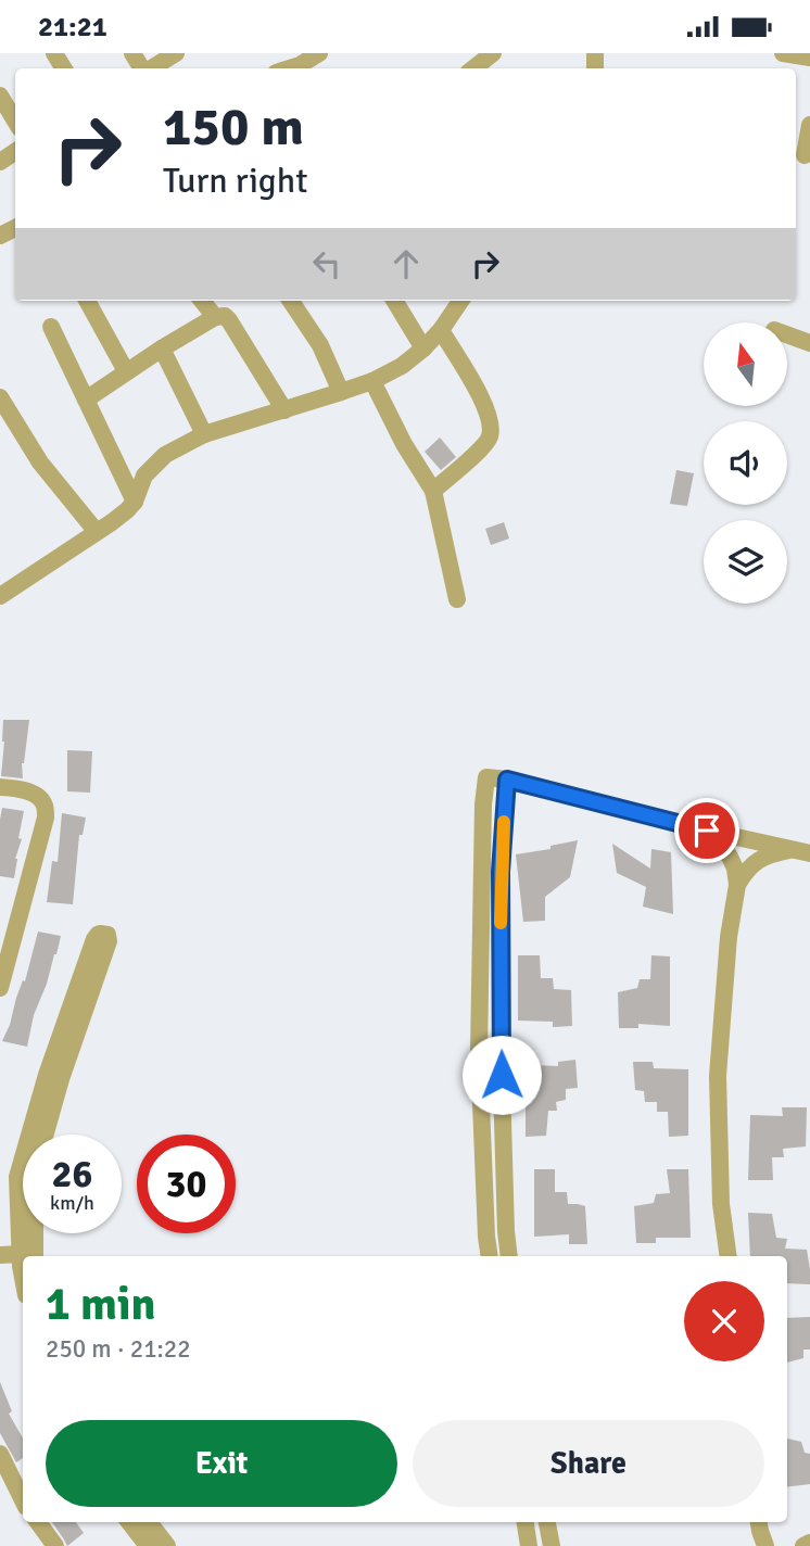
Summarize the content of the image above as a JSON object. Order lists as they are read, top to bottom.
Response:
{
  "north": "top",
  "page": {
    "status": "21:21",
    "turn": ["150 m", "Turn right"],
    "speed": "26 km/h",
    "limit": "30",
    "heading": ["1 min", "250 m · 21:22"],
    "buttons": ["Exit", "Share"]
  }
}
